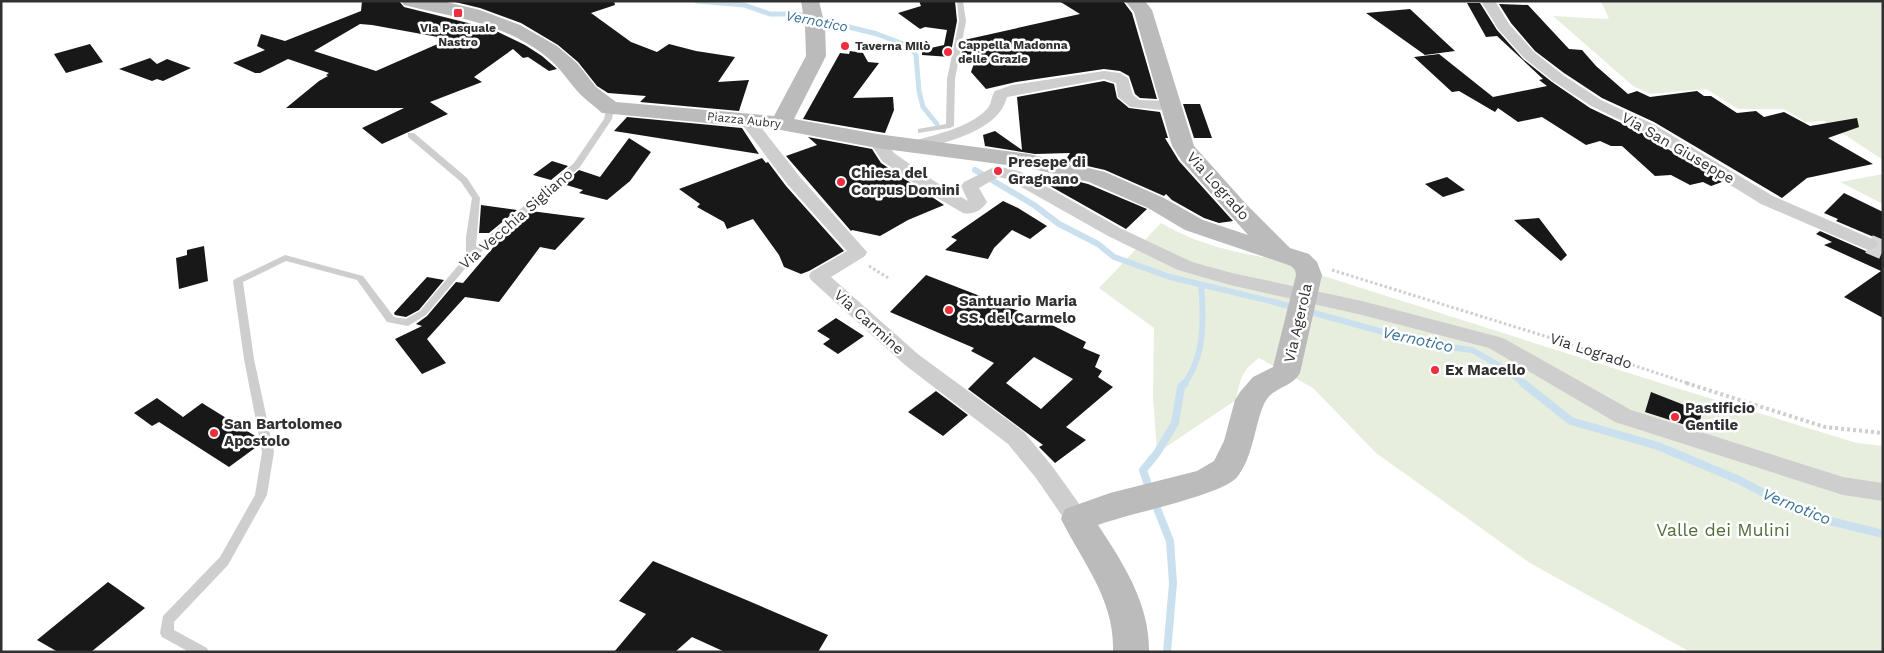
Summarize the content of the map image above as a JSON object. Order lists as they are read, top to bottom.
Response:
{
  "streets": {
    "street": [
      "Piazza Aubry",
      "Via San Giuseppe",
      "Via Logrado",
      "Via Carmine",
      "Via Agerola"
    ],
    "lane": ["Via Vecchia Sigliano"]
  },
  "crossings": [
    ["Piazza Aubry", "Via Vecchia Sigliano"],
    ["Piazza Aubry", "Via Carmine"],
    ["Via Logrado", "Via Agerola"],
    ["Via Carmine", "Via Agerola"]
  ],
  "water": ["Vernotico"],
  "parks": ["Valle dei Mulini"],
  "places": {
    "transit": ["Via Pasquale Nastro"],
    "other": [
      "Taverna Milò",
      "Cappella Madonna delle Grazie",
      "Presepe di Gragnano",
      "Chiesa del Corpus Domini",
      "Santuario Maria SS. del Carmelo",
      "Ex Macello",
      "Pastificio Gentile",
      "San Bartolomeo Apostolo"
    ]
  }
}
